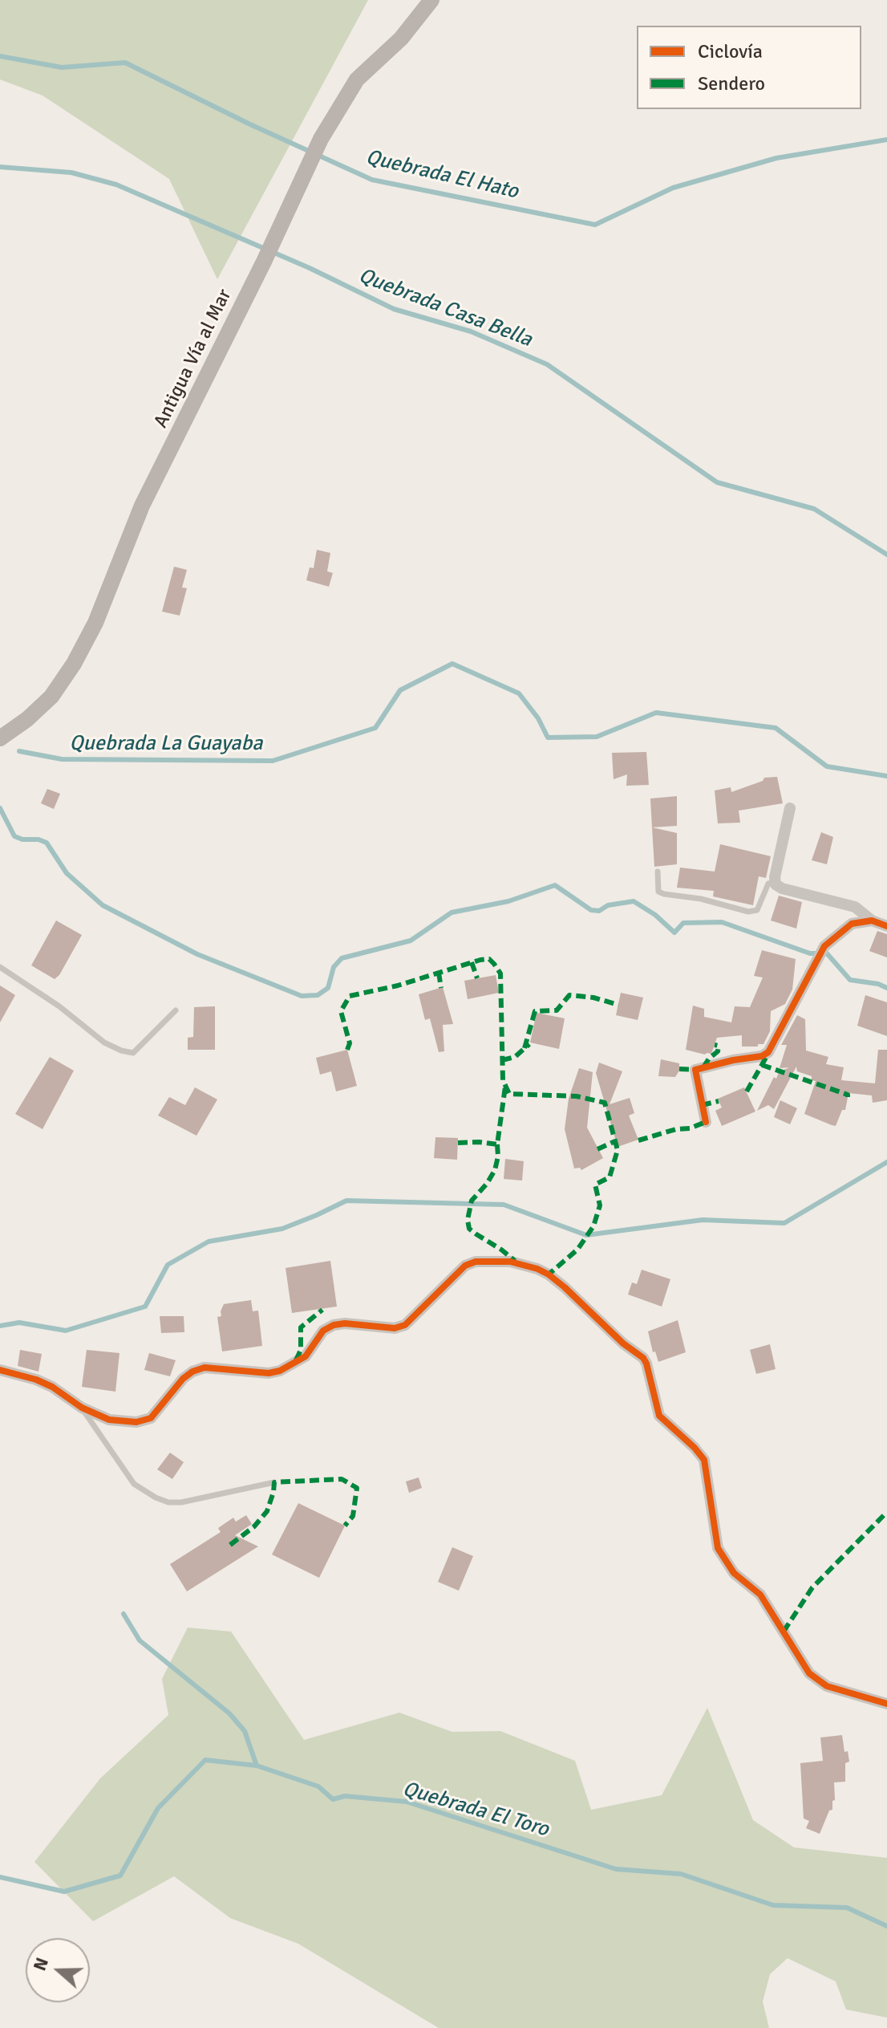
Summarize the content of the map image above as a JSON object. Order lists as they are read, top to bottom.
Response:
{
  "streets": {
    "main road": ["Antigua Vía al Mar"]
  },
  "water": [
    "Quebrada El Hato",
    "Quebrada Casa Bella",
    "Quebrada La Guayaba",
    "Quebrada El Toro"
  ],
  "legend": ["Ciclovía", "Sendero"],
  "north": "left"
}
